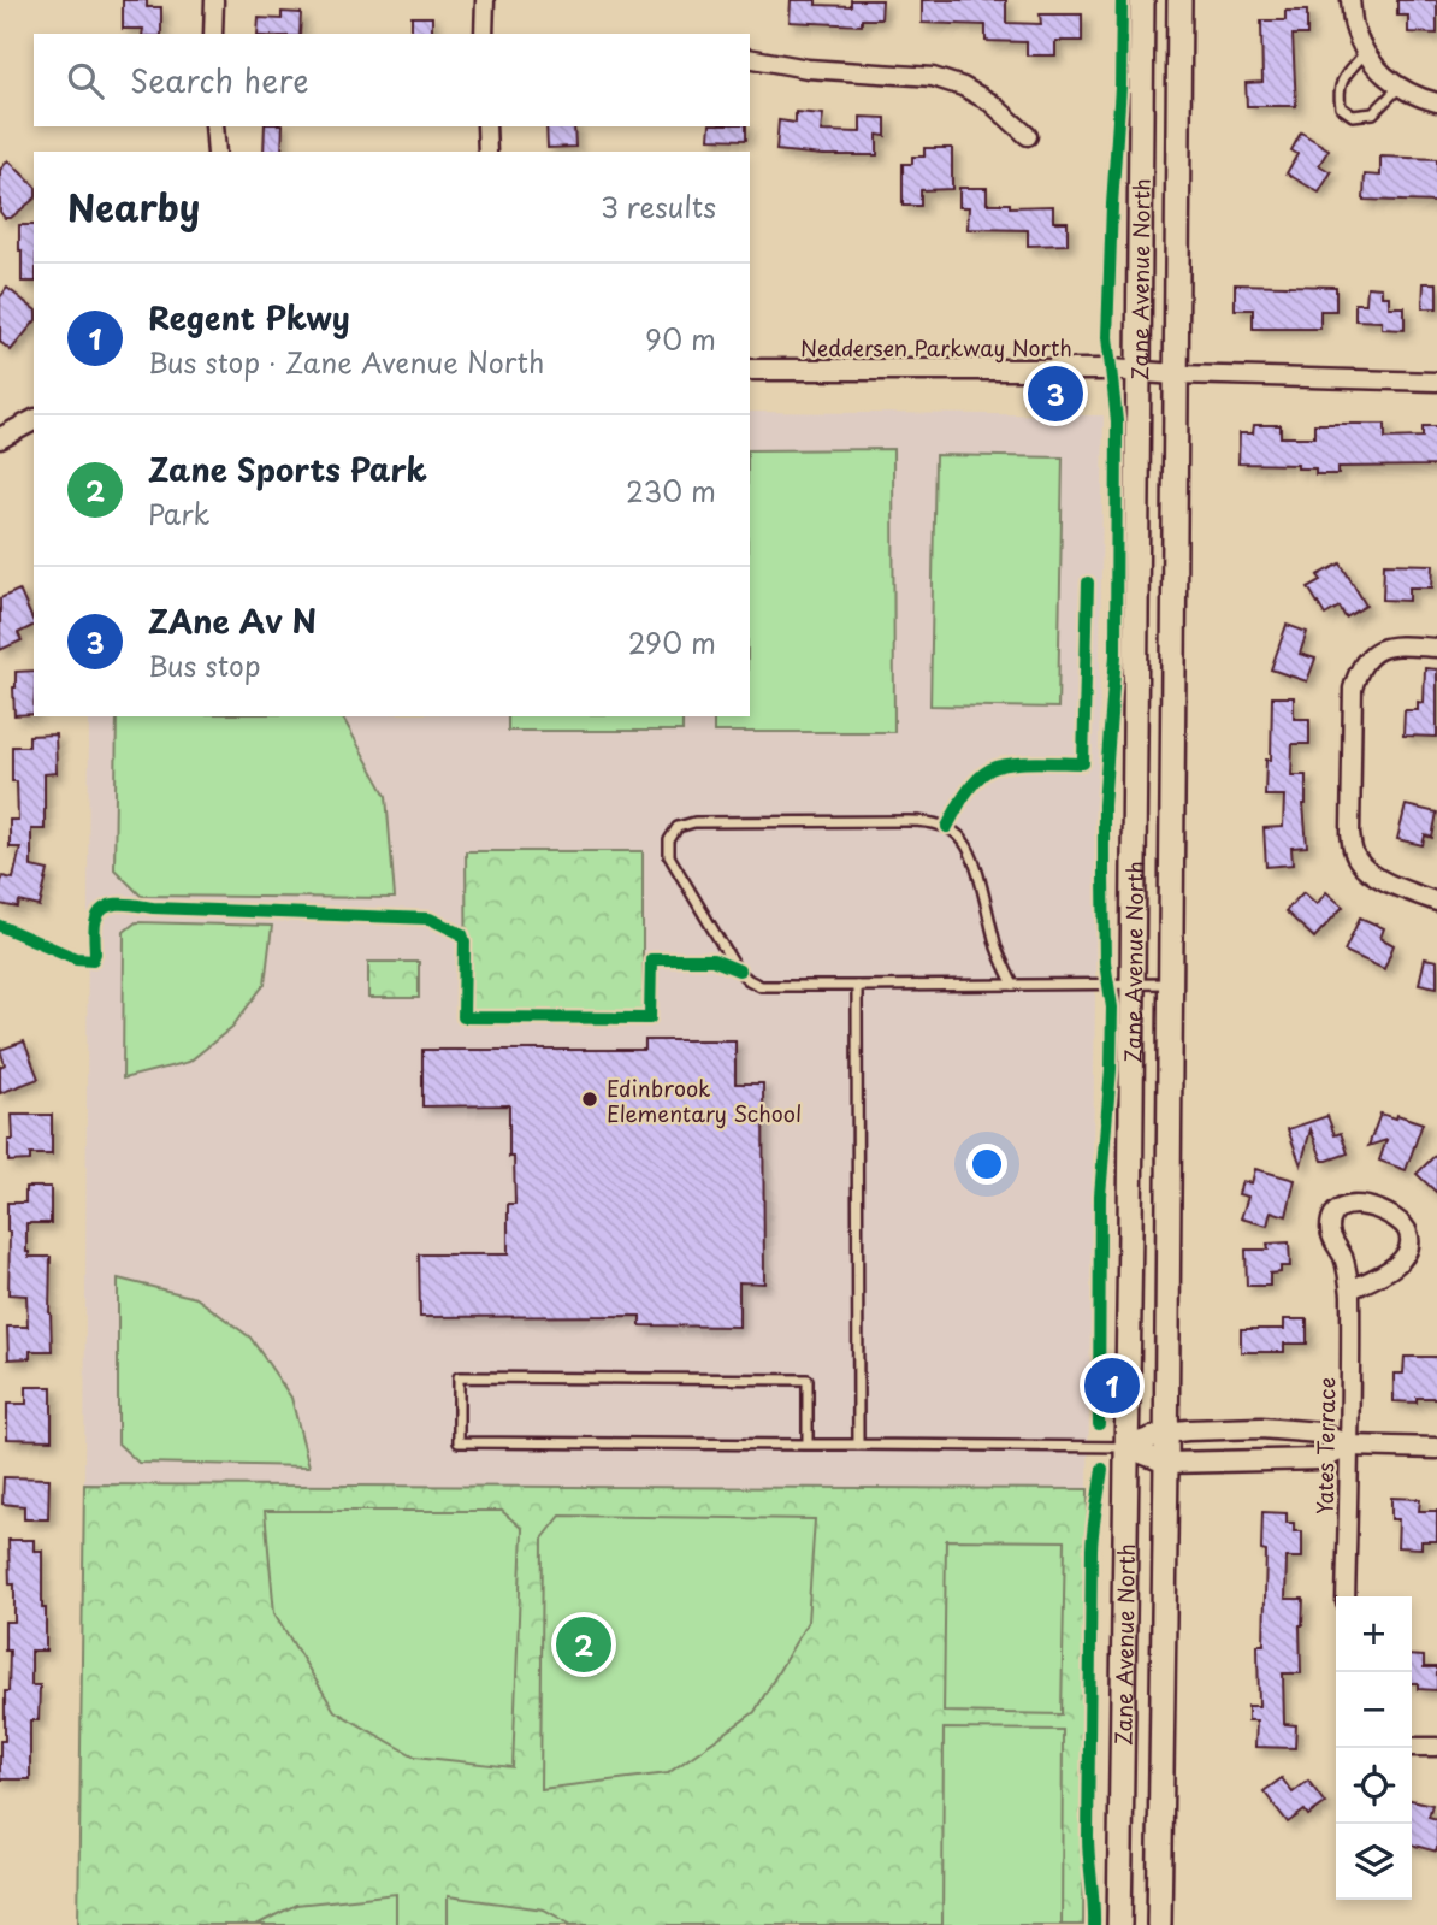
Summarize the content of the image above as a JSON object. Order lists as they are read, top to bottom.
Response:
{
  "streets": {
    "main road": ["Zane Avenue North"],
    "street": ["Neddersen Parkway North", "Yates Terrace"]
  },
  "crossings": [
    ["Zane Avenue North", "Neddersen Parkway North"]
  ],
  "places": ["Edinbrook Elementary School"],
  "page": {
    "search": "Search here",
    "heading": ["Nearby", "3 results"],
    "list": [
      {
        "mark": "1",
        "name": "Regent Pkwy",
        "note": "Bus stop · Zane Avenue North",
        "value": "90 m"
      },
      {
        "mark": "2",
        "name": "Zane Sports Park",
        "note": "Park",
        "value": "230 m"
      },
      {
        "mark": "3",
        "name": "ZAne Av N",
        "note": "Bus stop",
        "value": "290 m"
      }
    ],
    "pins": ["3", "1", "2"],
    "map_buttons": ["+", "−"]
  }
}
